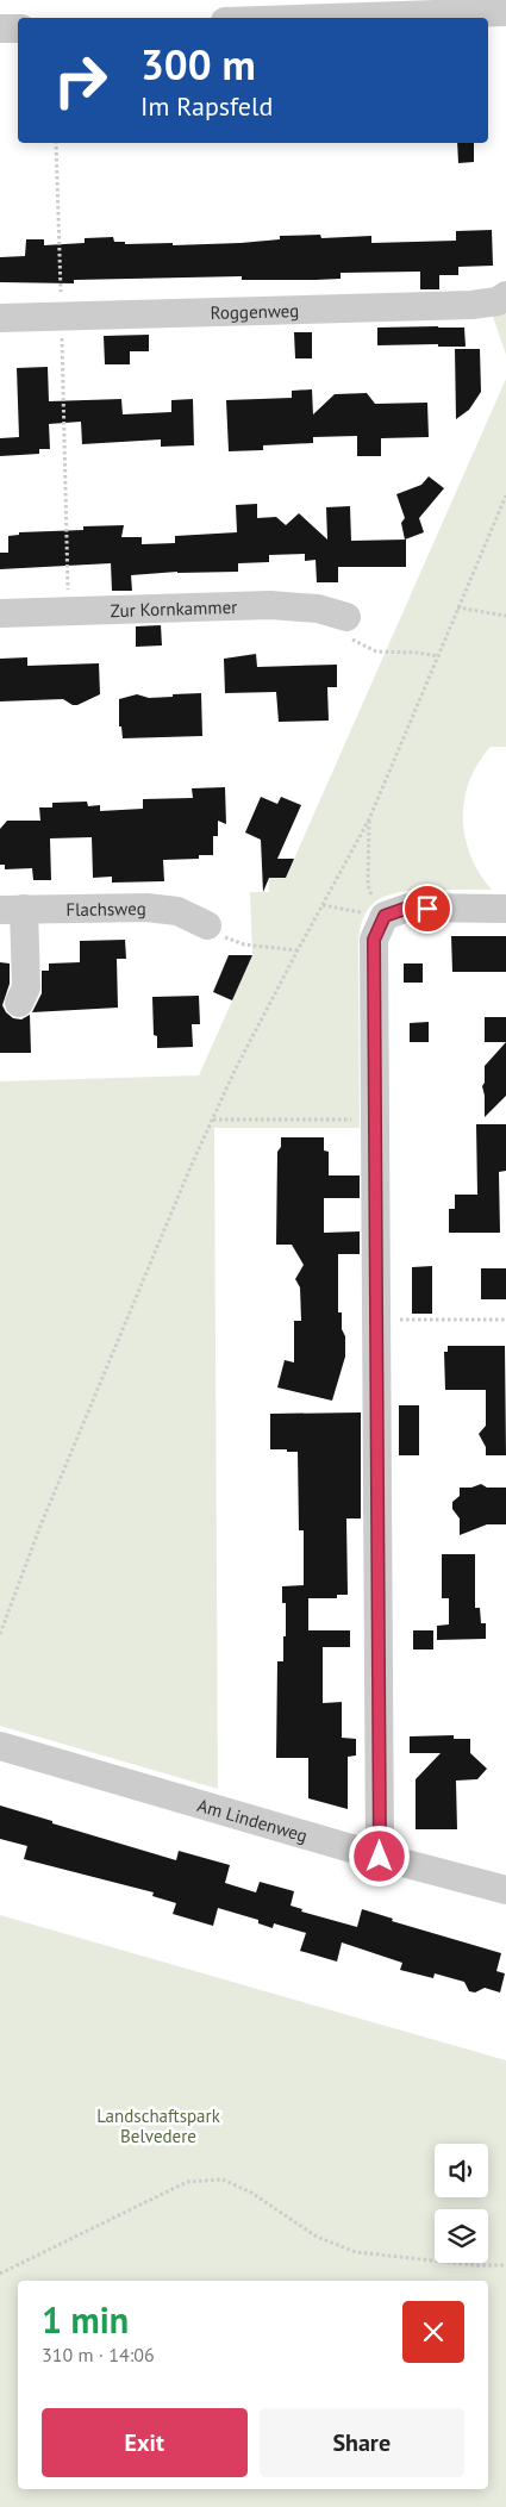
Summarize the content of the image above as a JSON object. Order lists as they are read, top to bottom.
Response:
{
  "streets": {
    "street": [
      "Roggenweg",
      "Zur Kornkammer",
      "Flachsweg",
      "Am Lindenweg"
    ]
  },
  "parks": ["Landschaftspark Belvedere"],
  "page": {
    "turn": ["300 m", "Im Rapsfeld"],
    "heading": ["1 min", "310 m · 14:06"],
    "buttons": ["Exit", "Share"]
  }
}
